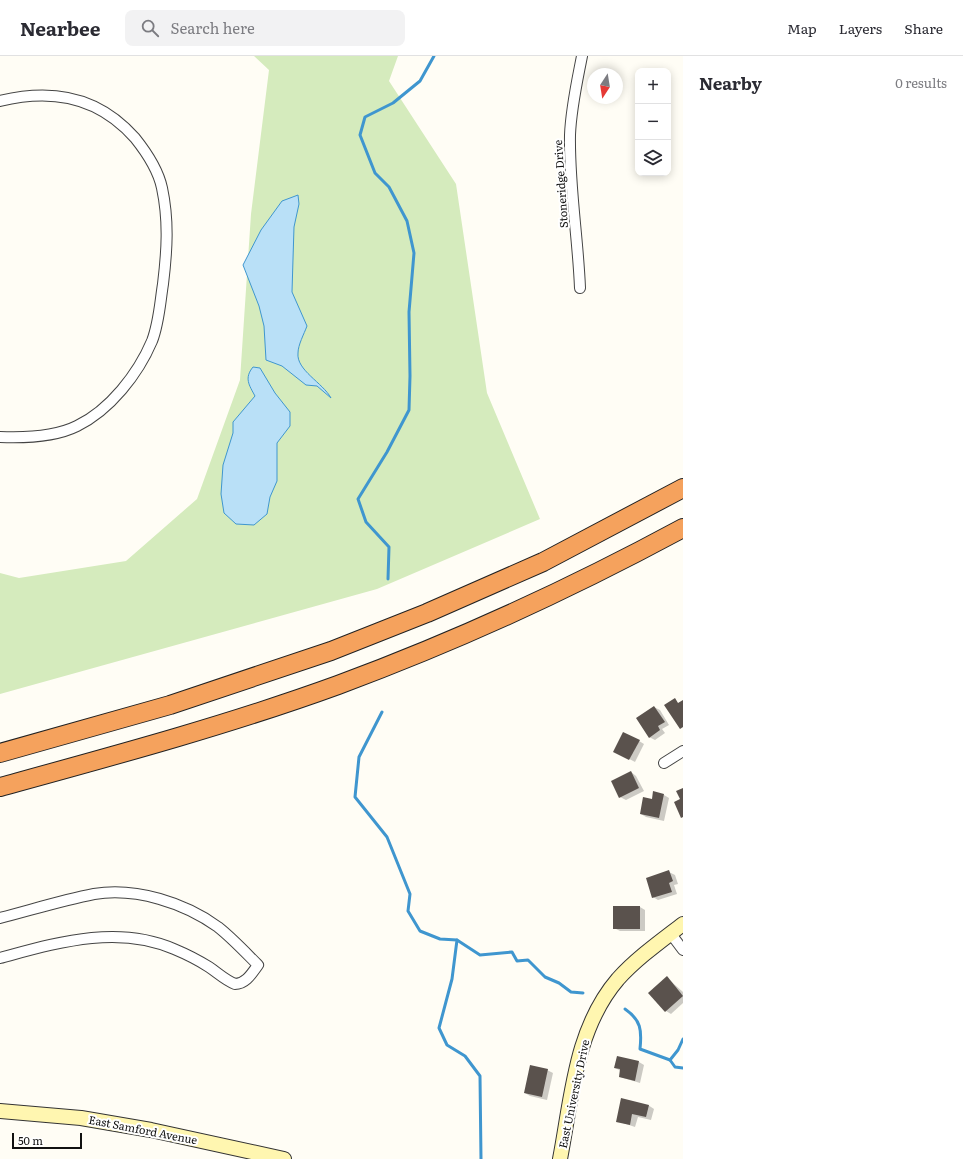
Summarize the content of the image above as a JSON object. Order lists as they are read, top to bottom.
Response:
{
  "streets": {
    "street": ["Stoneridge Drive", "East University Drive", "East Samford Avenue"]
  },
  "scale_bar": "50 m",
  "north": "bottom",
  "page": {
    "header": "Nearbee",
    "search": "Search here",
    "nav": ["Map", "Layers", "Share"],
    "heading": ["Nearby", "0 results"],
    "map_buttons": ["+", "−"],
    "scale": "50 m"
  }
}
